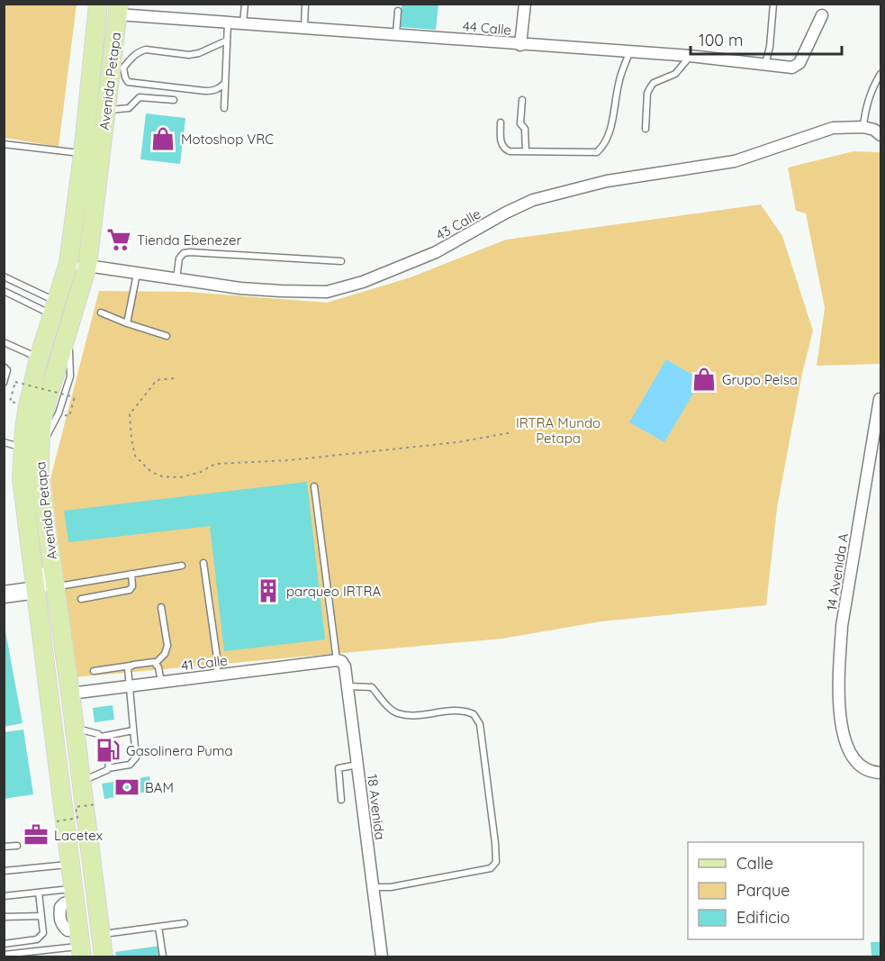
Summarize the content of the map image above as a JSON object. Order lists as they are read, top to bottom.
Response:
{
  "streets": {
    "main road": ["Avenida Petapa"],
    "street": [
      "44 Calle",
      "43 Calle",
      "14 Avenida A",
      "41 Calle",
      "18 Avenida"
    ]
  },
  "crossings": [
    ["44 Calle", "Avenida Petapa"],
    ["Avenida Petapa", "43 Calle"],
    ["Avenida Petapa", "41 Calle"],
    ["41 Calle", "18 Avenida"]
  ],
  "parks": ["IRTRA Mundo Petapa"],
  "places": {
    "shop": ["Motoshop VRC", "Grupo Pelsa"],
    "supermarket": ["Tienda Ebenezer"],
    "building": ["parqueo IRTRA"],
    "fuel station": ["Gasolinera Puma"],
    "bank": ["BAM"],
    "office": ["Lacetex"]
  },
  "legend": ["Calle", "Parque", "Edificio"],
  "scale_bar": "100 m"
}
